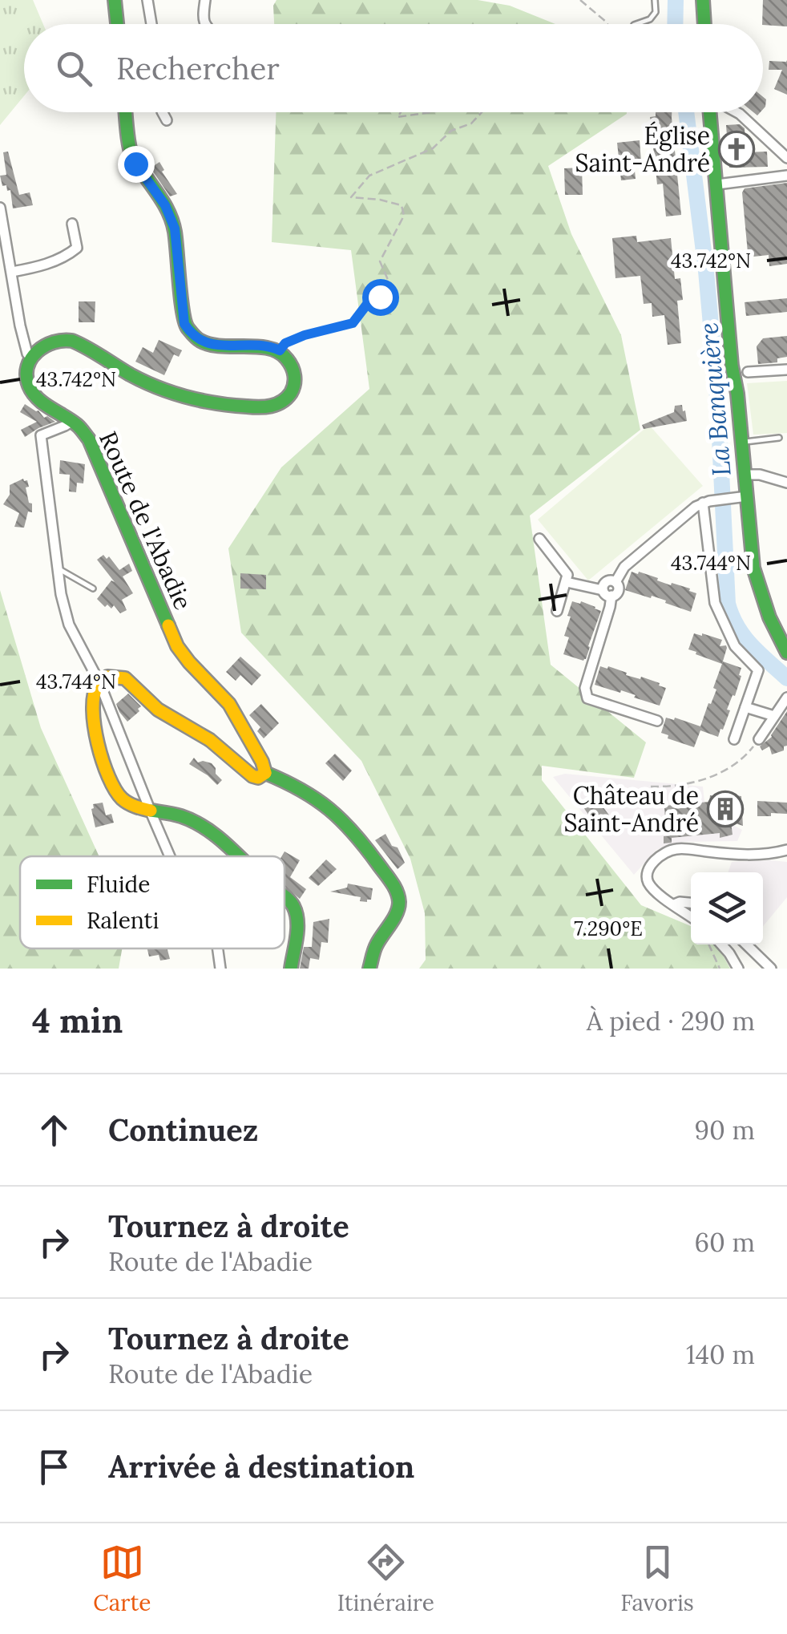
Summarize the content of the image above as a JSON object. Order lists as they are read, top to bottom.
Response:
{
  "streets": {
    "street": ["Route de l'Abadie"]
  },
  "water": ["La Banquière"],
  "places": {
    "church": ["Église Saint-André"],
    "building": ["Château de Saint-André"]
  },
  "legend": ["Fluide", "Ralenti"],
  "page": {
    "search": "Rechercher",
    "heading": ["4 min", "À pied · 290 m"],
    "list": [
      ["Continuez", "90 m"],
      ["Tournez à droite", "Route de l'Abadie", "60 m"],
      ["Tournez à droite", "Route de l'Abadie", "140 m"],
      "Arrivée à destination"
    ],
    "nav": ["Carte", "Itinéraire", "Favoris"]
  },
  "coordinates": ["43.742°N", "43.744°N", "7.290°E"]
}
